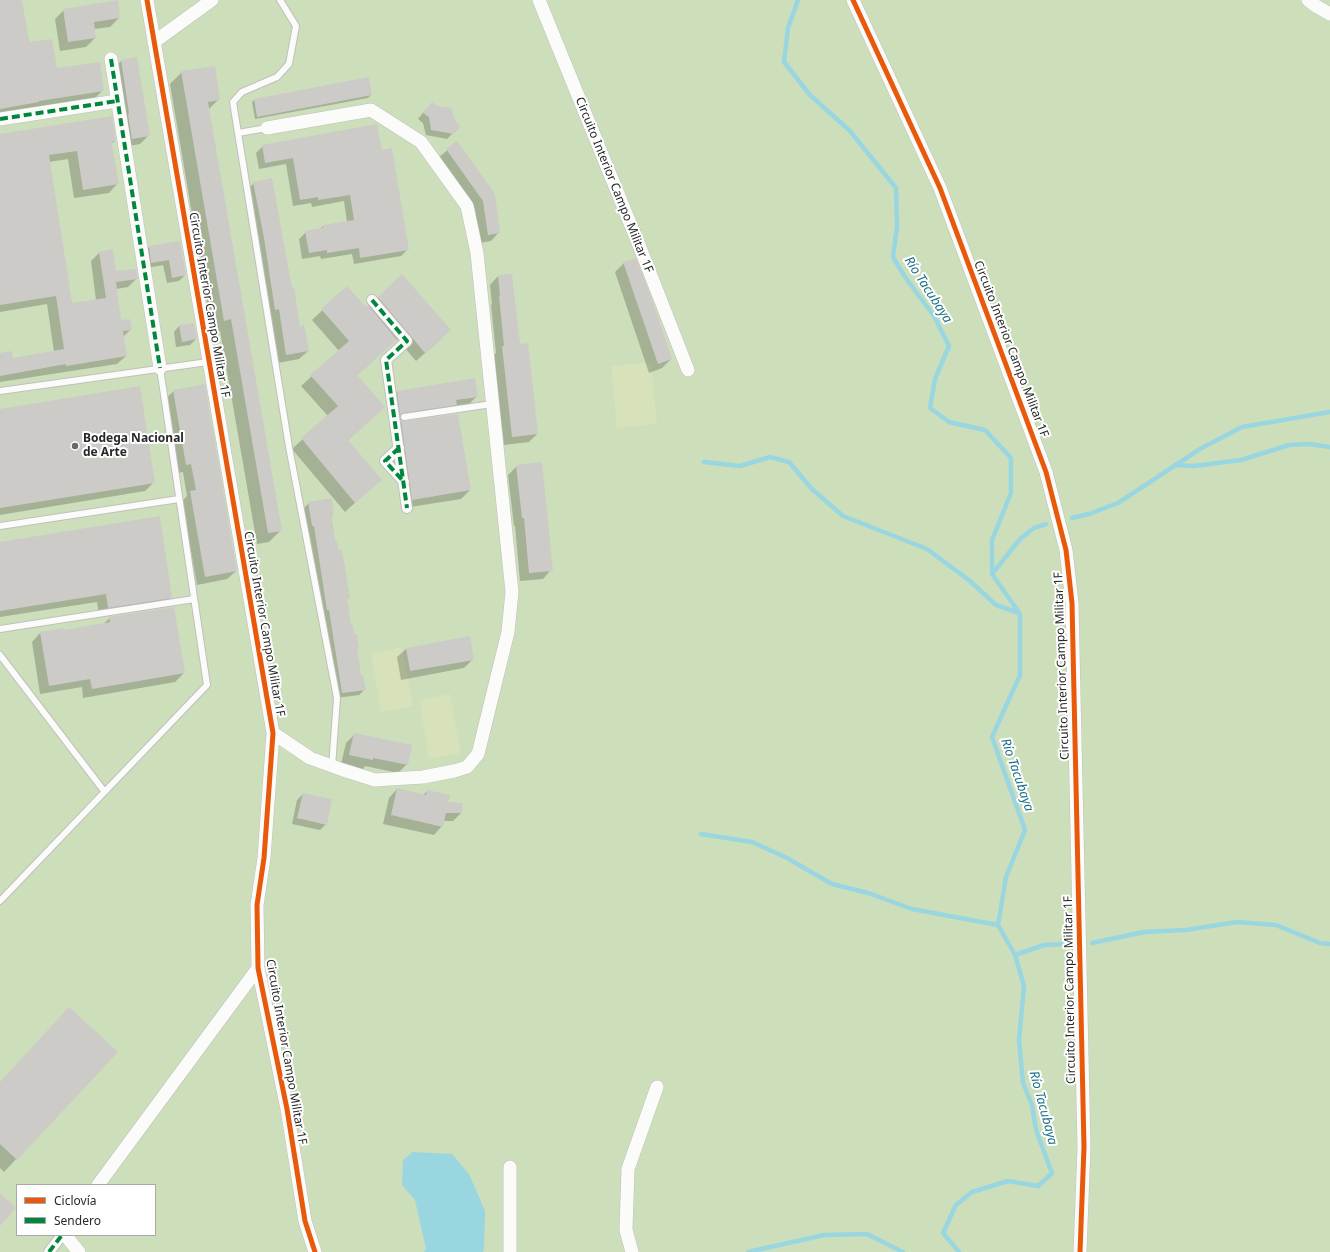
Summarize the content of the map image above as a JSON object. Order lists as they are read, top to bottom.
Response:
{
  "streets": {
    "street": ["Circuito Interior Campo Militar 1F"]
  },
  "water": ["Río Tacubaya"],
  "places": ["Bodega Nacional de Arte"],
  "legend": ["Ciclovía", "Sendero"]
}
